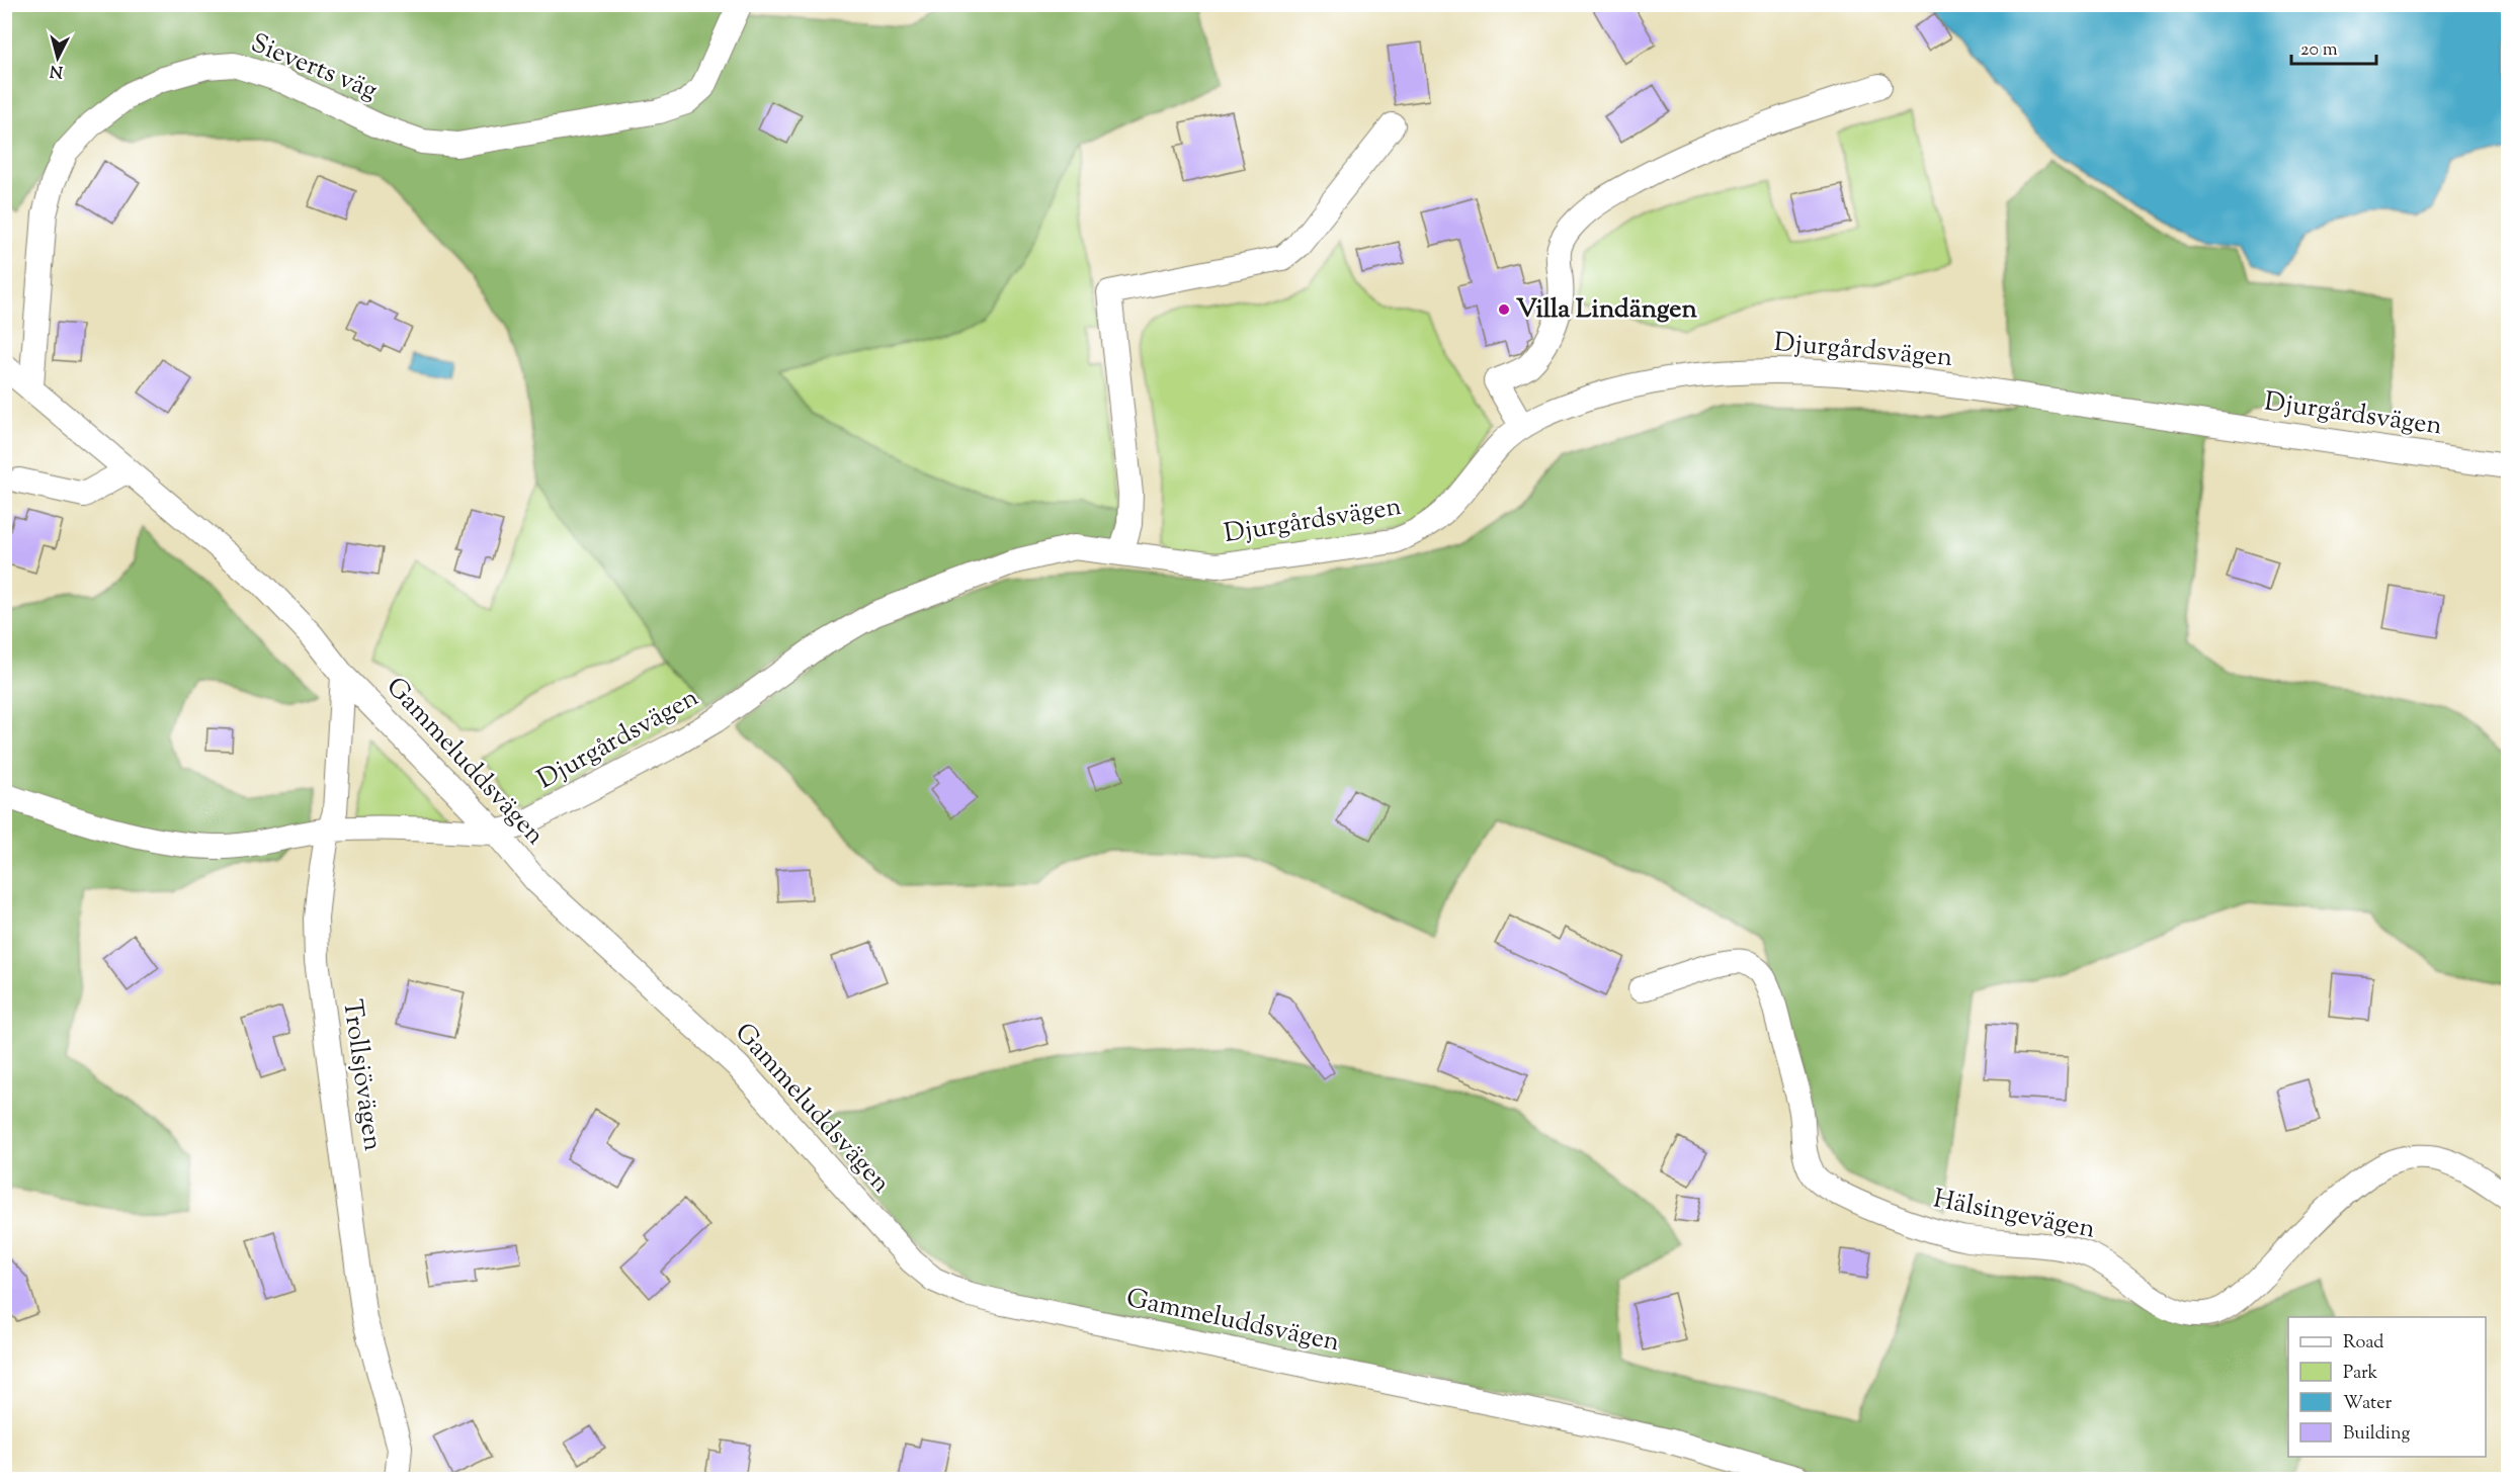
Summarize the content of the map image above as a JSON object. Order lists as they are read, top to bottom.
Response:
{
  "streets": {
    "street": [
      "Sieverts väg",
      "Djurgårdsvägen",
      "Gammeluddsvägen",
      "Trollsjövägen",
      "Hälsingevägen"
    ]
  },
  "crossings": [
    ["Sieverts väg", "Gammeluddsvägen"],
    ["Djurgårdsvägen", "Gammeluddsvägen"],
    ["Djurgårdsvägen", "Trollsjövägen"],
    ["Gammeluddsvägen", "Trollsjövägen"]
  ],
  "places": ["Villa Lindängen"],
  "legend": [
    "Road",
    "Park",
    "Water",
    "Building"
  ],
  "scale_bar": "20 m",
  "north": "bottom"
}
